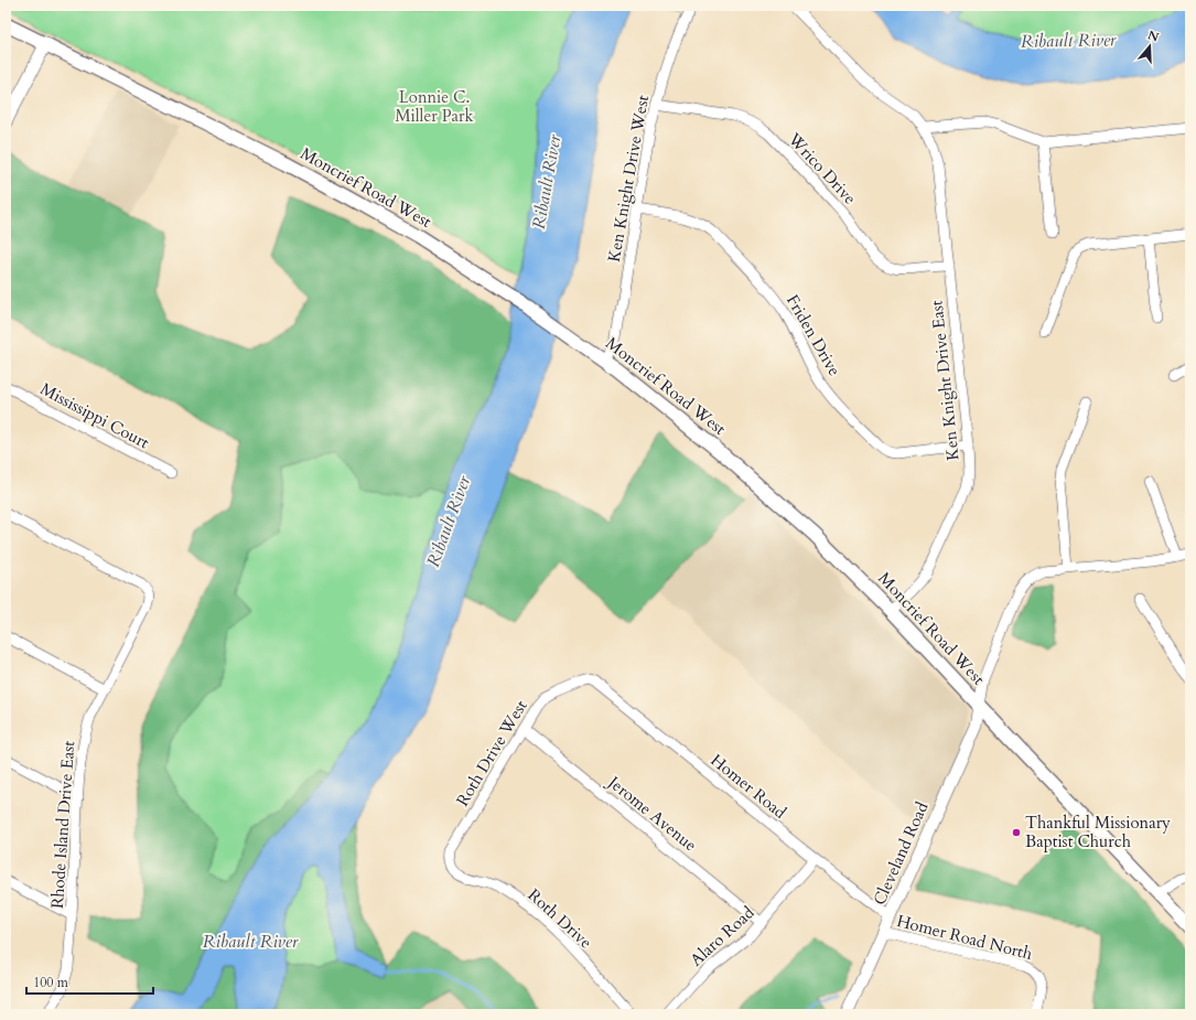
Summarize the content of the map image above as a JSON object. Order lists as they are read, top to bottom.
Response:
{
  "streets": {
    "main road": ["Moncrief Road West"],
    "street": [
      "Wrico Drive",
      "Ken Knight Drive West",
      "Friden Drive",
      "Ken Knight Drive East",
      "Mississippi Court",
      "Roth Drive West",
      "Homer Road",
      "Jerome Avenue",
      "Rhode Island Drive East",
      "Cleveland Road",
      "Roth Drive",
      "Alaro Road",
      "Homer Road North"
    ]
  },
  "crossings": [
    ["Wrico Drive", "Ken Knight Drive West"],
    ["Wrico Drive", "Ken Knight Drive East"],
    ["Ken Knight Drive West", "Moncrief Road West"],
    ["Ken Knight Drive West", "Friden Drive"],
    ["Moncrief Road West", "Ken Knight Drive East"],
    ["Moncrief Road West", "Cleveland Road"],
    ["Friden Drive", "Ken Knight Drive East"],
    ["Roth Drive West", "Homer Road"],
    ["Roth Drive West", "Jerome Avenue"],
    ["Roth Drive West", "Roth Drive"],
    ["Homer Road", "Cleveland Road"],
    ["Homer Road", "Alaro Road"],
    ["Jerome Avenue", "Alaro Road"],
    ["Cleveland Road", "Homer Road North"]
  ],
  "water": ["Ribault River"],
  "parks": ["Lonnie C. Miller Park"],
  "places": ["Thankful Missionary Baptist Church"],
  "scale_bar": "100 m",
  "north": "top"
}
